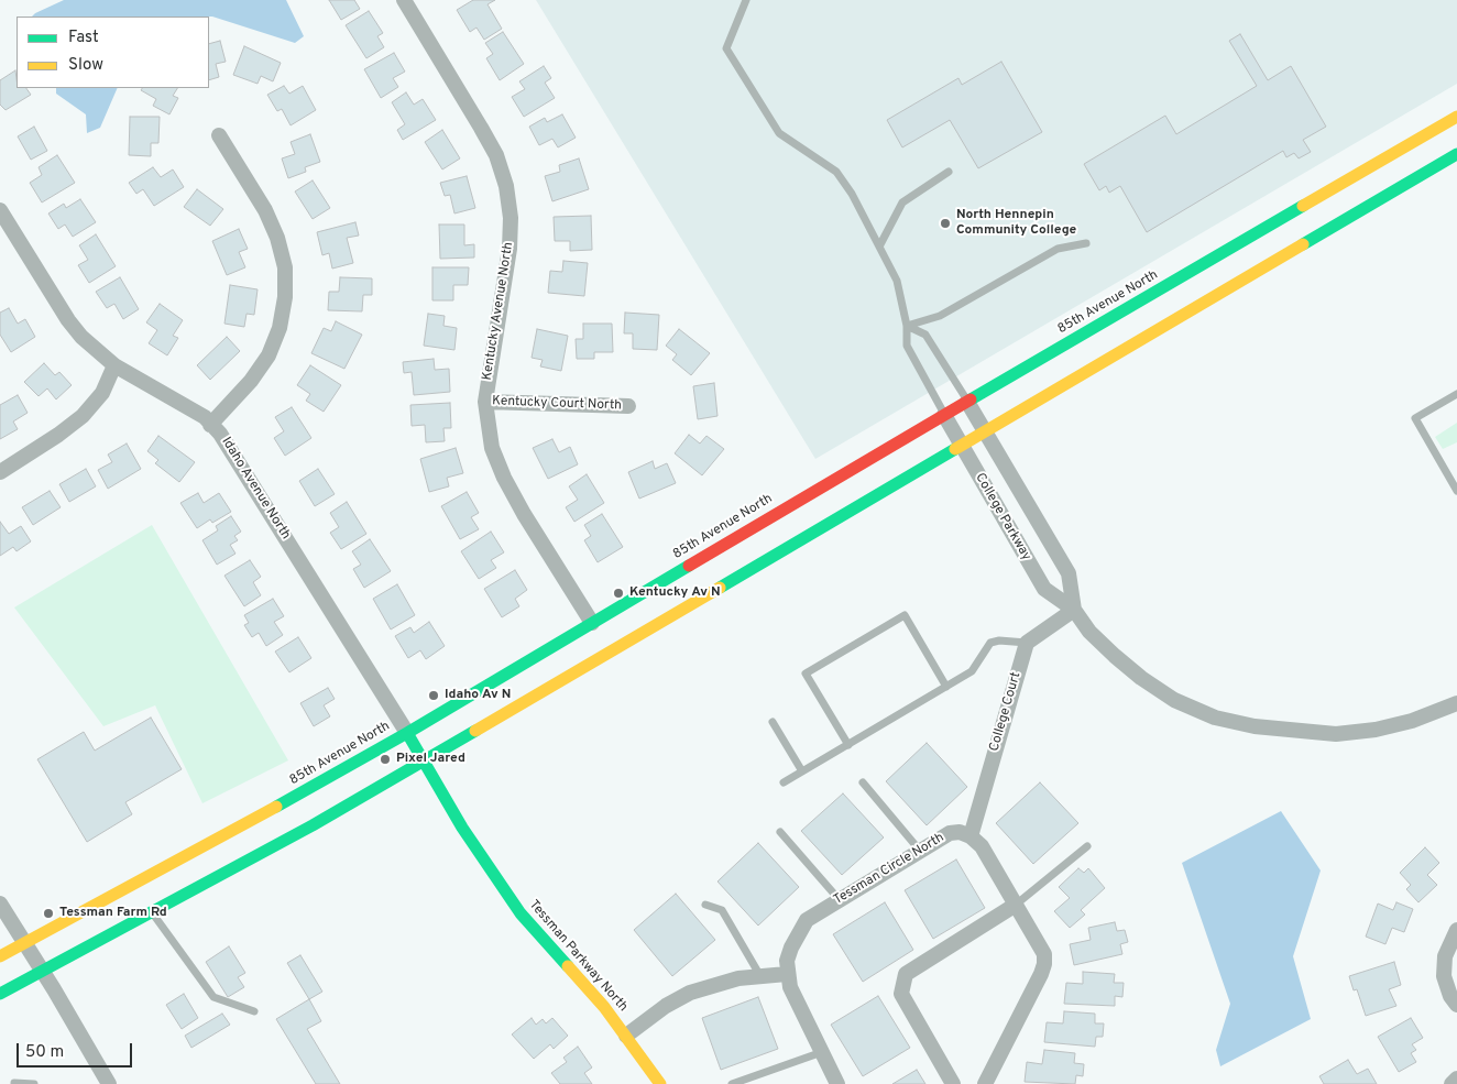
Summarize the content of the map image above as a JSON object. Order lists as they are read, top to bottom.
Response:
{
  "streets": {
    "main road": ["85th Avenue North", "Tessman Parkway North"],
    "street": [
      "Kentucky Avenue North",
      "Kentucky Court North",
      "Idaho Avenue North",
      "College Parkway",
      "College Court",
      "Tessman Circle North"
    ]
  },
  "crossings": [
    ["85th Avenue North", "Kentucky Avenue North"],
    ["85th Avenue North", "Idaho Avenue North"],
    ["85th Avenue North", "College Parkway"],
    ["85th Avenue North", "Tessman Parkway North"],
    ["Kentucky Avenue North", "Kentucky Court North"],
    ["Idaho Avenue North", "Tessman Parkway North"],
    ["College Court", "Tessman Circle North"]
  ],
  "places": [
    "North Hennepin Community College",
    "Kentucky Av N",
    "Idaho Av N",
    "Pixel Jared",
    "Tessman Farm Rd"
  ],
  "legend": ["Fast", "Slow"],
  "scale_bar": "50 m"
}
